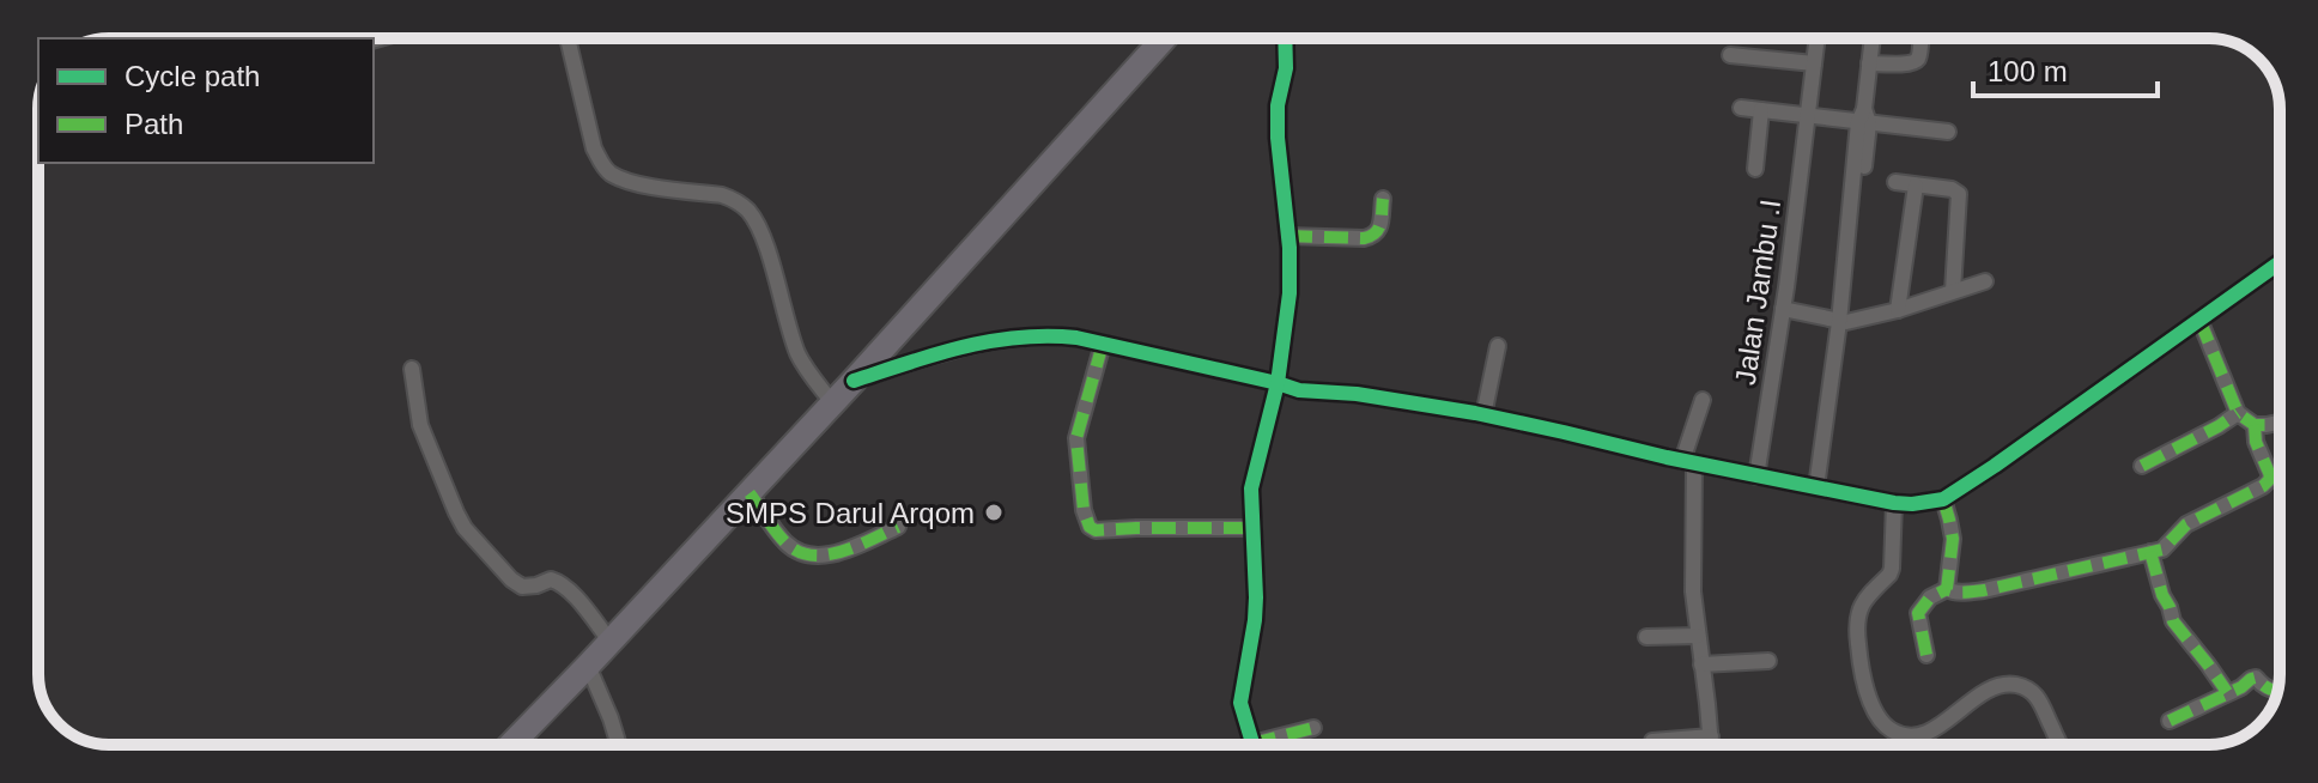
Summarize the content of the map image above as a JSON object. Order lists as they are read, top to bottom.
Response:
{
  "streets": {
    "street": ["Jalan Jambu .I"]
  },
  "places": ["SMPS Darul Arqom"],
  "legend": ["Cycle path", "Path"],
  "scale_bar": "100 m"
}
